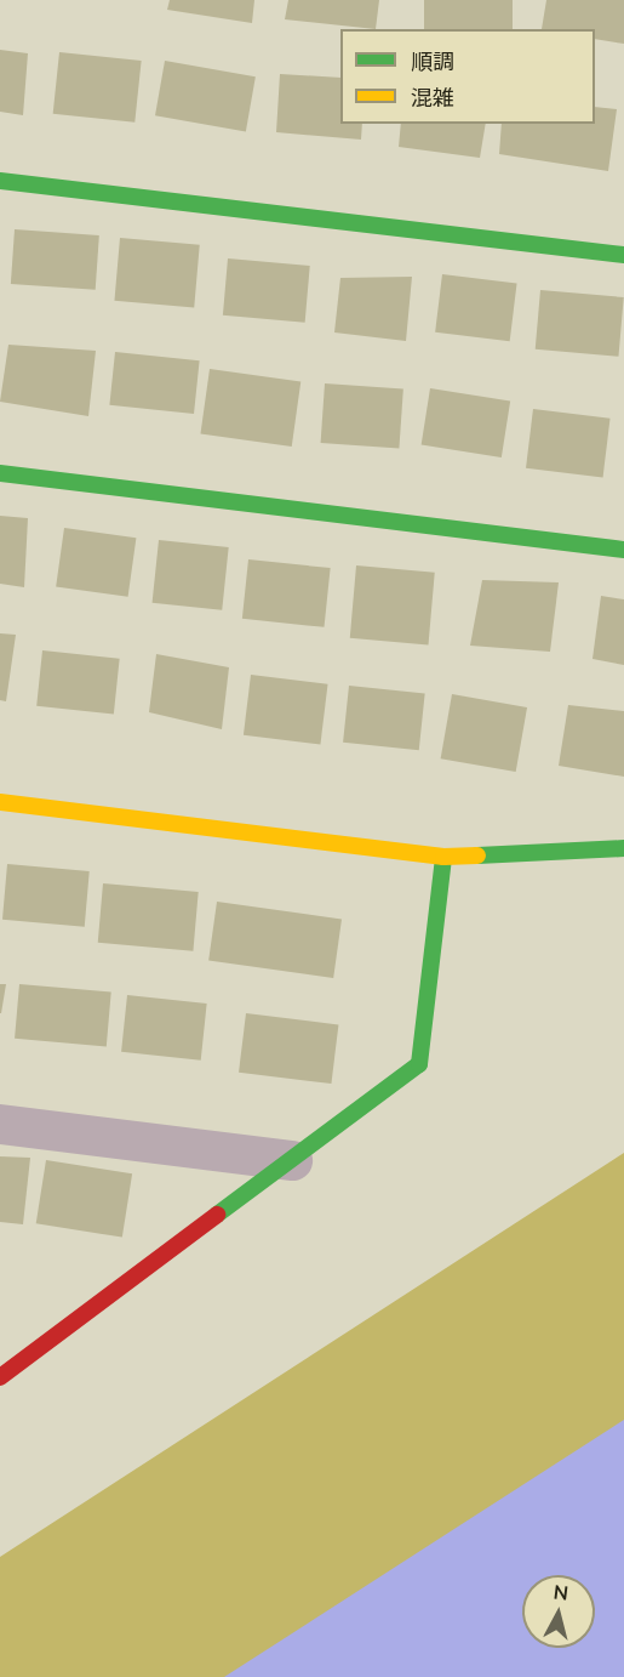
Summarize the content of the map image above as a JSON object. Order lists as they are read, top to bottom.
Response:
{
  "legend": ["順調", "混雑"],
  "north": "top"
}
